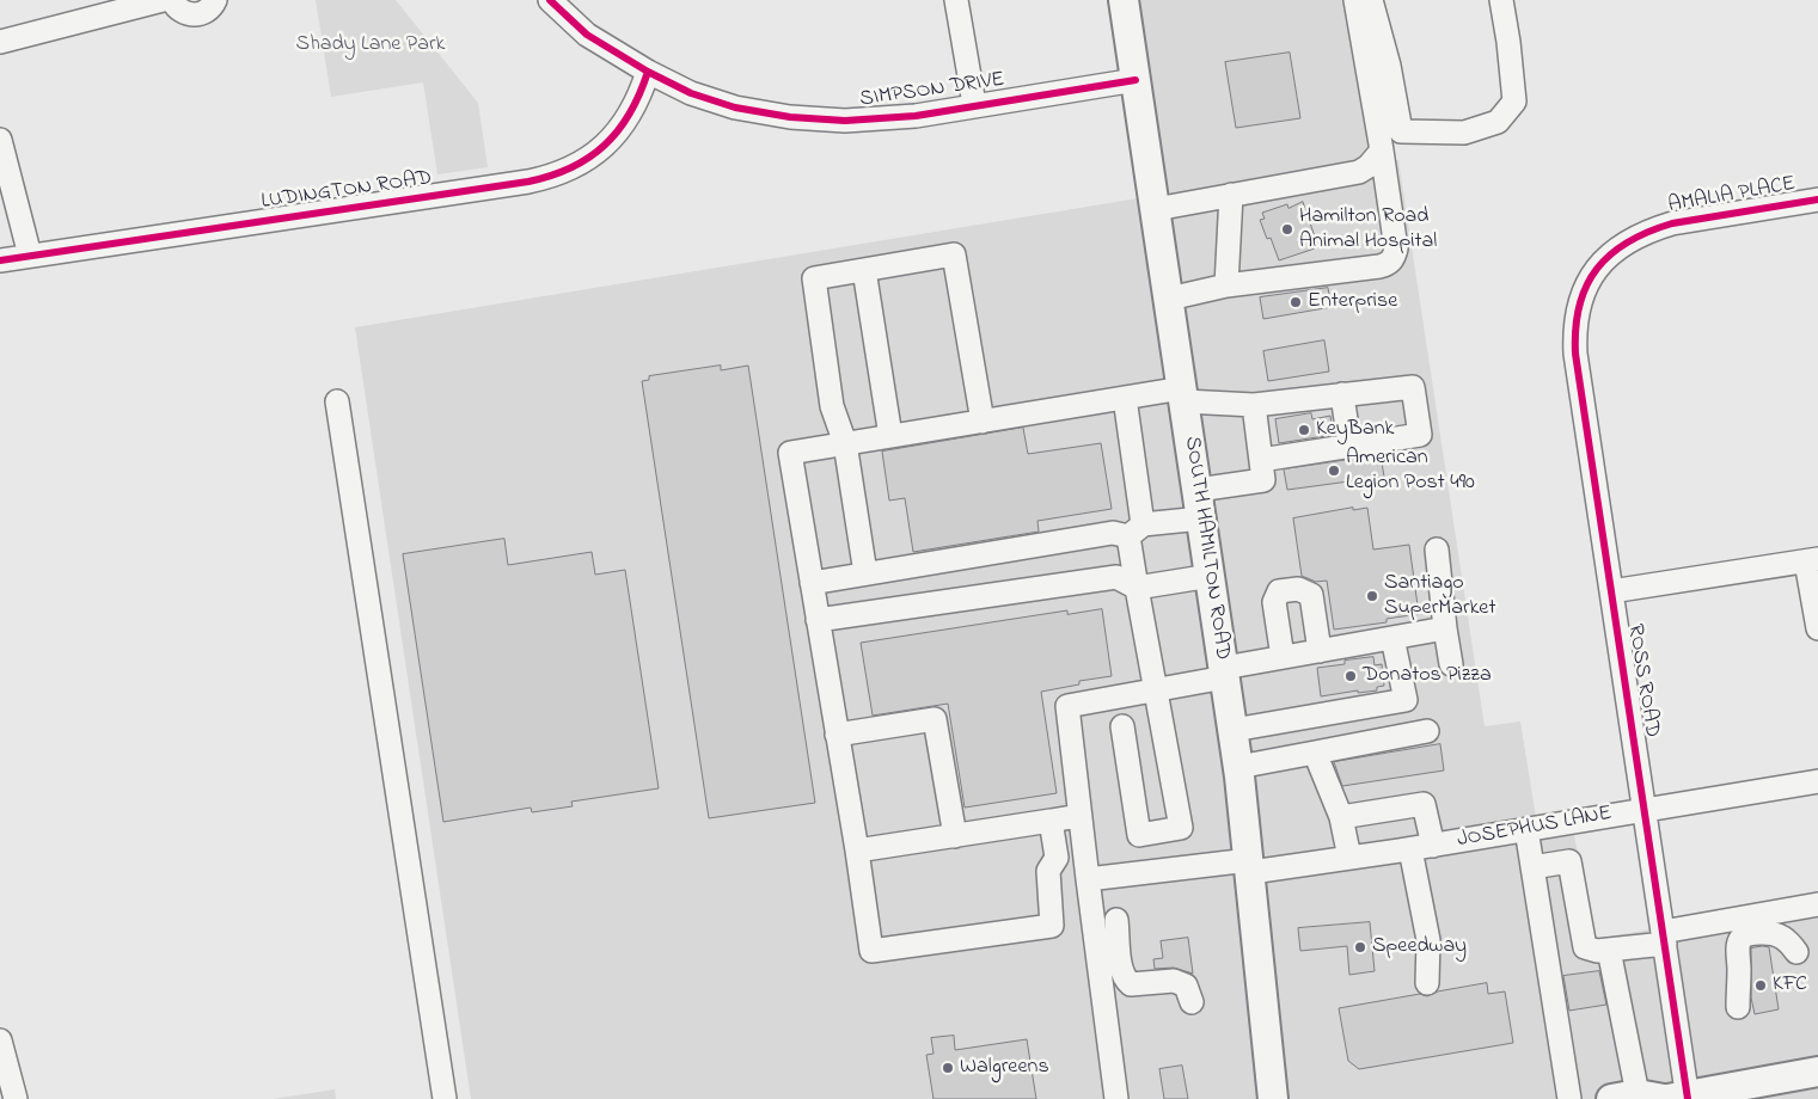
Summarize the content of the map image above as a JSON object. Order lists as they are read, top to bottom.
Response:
{
  "streets": {
    "main road": ["SOUTH HAMILTON ROAD"],
    "street": [
      "SIMPSON DRIVE",
      "LUDINGTON ROAD",
      "AMALIA PLACE",
      "ROSS ROAD",
      "JOSEPHUS LANE"
    ]
  },
  "crossings": [
    ["SIMPSON DRIVE", "LUDINGTON ROAD"],
    ["SIMPSON DRIVE", "SOUTH HAMILTON ROAD"],
    ["AMALIA PLACE", "ROSS ROAD"],
    ["SOUTH HAMILTON ROAD", "JOSEPHUS LANE"],
    ["ROSS ROAD", "JOSEPHUS LANE"]
  ],
  "parks": ["Shady Lane Park"],
  "places": [
    "Hamilton Road Animal Hospital",
    "Enterprise",
    "KeyBank",
    "American Legion Post 490",
    "Santiago SuperMarket",
    "Donatos Pizza",
    "Speedway",
    "KFC",
    "Walgreens"
  ]
}
